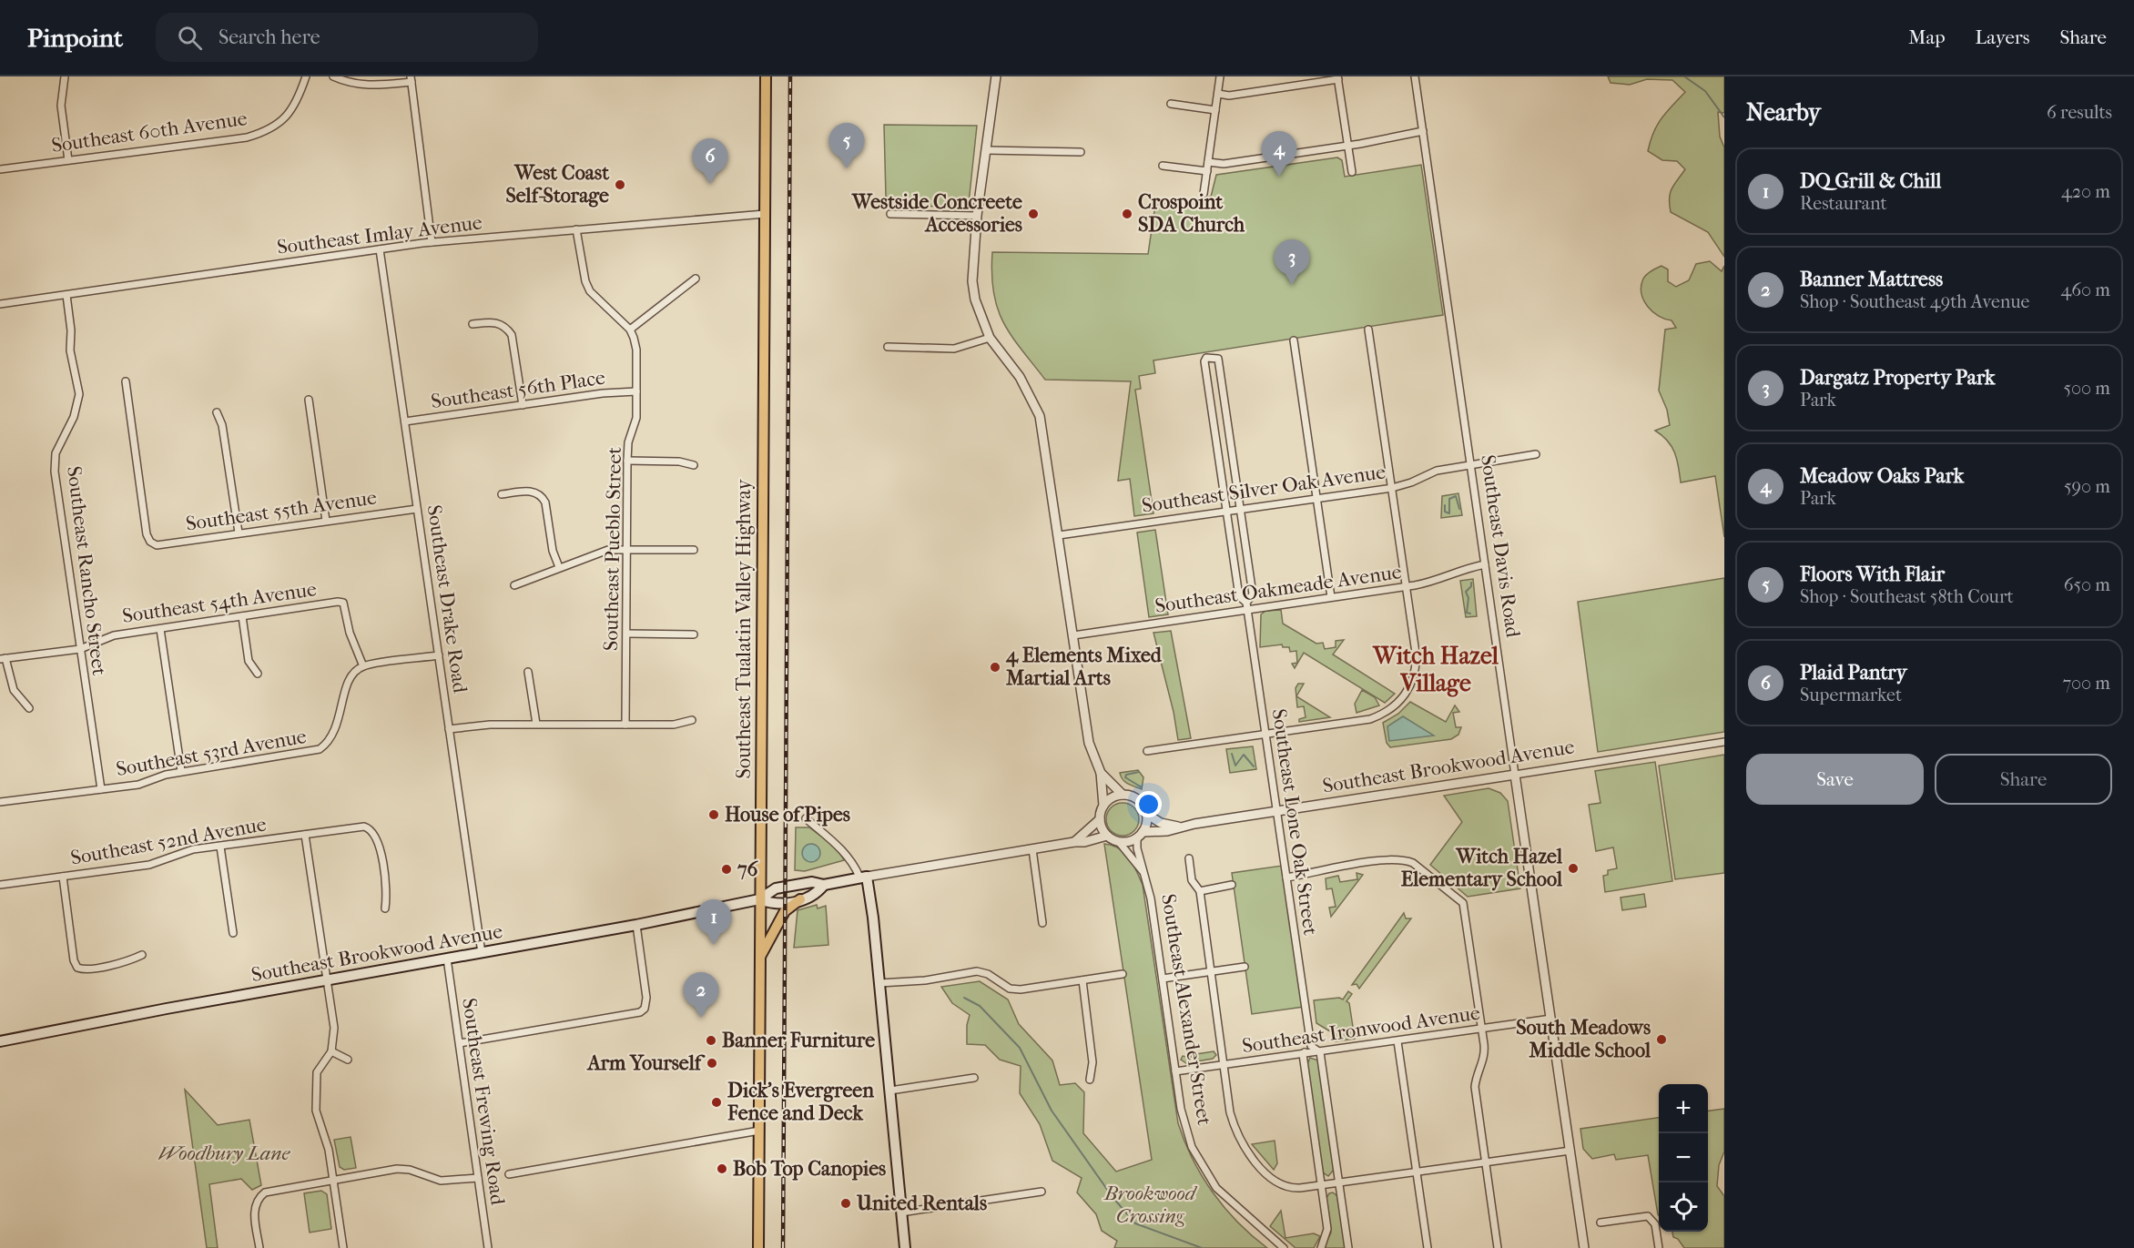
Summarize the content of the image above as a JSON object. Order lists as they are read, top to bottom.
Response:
{
  "streets": {
    "main road": ["Southeast Tualatin Valley Highway", "Southeast Brookwood Avenue"],
    "street": [
      "Southeast 60th Avenue",
      "Southeast Imlay Avenue",
      "Southeast 56th Place",
      "Southeast Silver Oak Avenue",
      "Southeast 55th Avenue",
      "Southeast Davis Road",
      "Southeast Pueblo Street",
      "Southeast Rancho Street",
      "Southeast Oakmeade Avenue",
      "Southeast Drake Road",
      "Southeast 54th Avenue",
      "Southeast 53rd Avenue",
      "Southeast Lone Oak Street",
      "Southeast 52nd Avenue",
      "Southeast Alexander Street",
      "Southeast Ironwood Avenue",
      "Southeast Frewing Road"
    ]
  },
  "crossings": [
    ["Southeast Imlay Avenue", "Southeast Rancho Street"],
    ["Southeast Imlay Avenue", "Southeast Drake Road"],
    ["Southeast Imlay Avenue", "Southeast Tualatin Valley Highway"],
    ["Southeast 56th Place", "Southeast Pueblo Street"],
    ["Southeast 56th Place", "Southeast Drake Road"],
    ["Southeast Silver Oak Avenue", "Southeast Davis Road"],
    ["Southeast Silver Oak Avenue", "Southeast Lone Oak Street"],
    ["Southeast 55th Avenue", "Southeast Drake Road"],
    ["Southeast Davis Road", "Southeast Oakmeade Avenue"],
    ["Southeast Davis Road", "Southeast Brookwood Avenue"],
    ["Southeast Davis Road", "Southeast Ironwood Avenue"],
    ["Southeast Rancho Street", "Southeast 54th Avenue"],
    ["Southeast Rancho Street", "Southeast 53rd Avenue"],
    ["Southeast Oakmeade Avenue", "Southeast Lone Oak Street"],
    ["Southeast Drake Road", "Southeast Brookwood Avenue"],
    ["Southeast 54th Avenue", "Southeast 53rd Avenue"],
    ["Southeast Tualatin Valley Highway", "Southeast Brookwood Avenue"],
    ["Southeast Brookwood Avenue", "Southeast Lone Oak Street"],
    ["Southeast Brookwood Avenue", "Southeast Alexander Street"],
    ["Southeast Brookwood Avenue", "Southeast Frewing Road"],
    ["Southeast Alexander Street", "Southeast Ironwood Avenue"]
  ],
  "districts": ["Witch Hazel Village"],
  "parks": ["Woodbury Lane", "Brookwood Crossing"],
  "places": [
    "West Coast Self-Storage",
    "Westside Concreete Accessories",
    "Crospoint SDA Church",
    "4 Elements Mixed Martial Arts",
    "House of Pipes",
    "Witch Hazel Elementary School",
    "76",
    "South Meadows Middle School",
    "Banner Furniture",
    "Arm Yourself",
    "Dick's Evergreen Fence and Deck",
    "Bob Top Canopies",
    "United Rentals"
  ],
  "page": {
    "header": "Pinpoint",
    "search": "Search here",
    "nav": ["Map", "Layers", "Share"],
    "heading": ["Nearby", "6 results"],
    "pins": [
      "5",
      "4",
      "6",
      "3",
      "1",
      "2"
    ],
    "list": [
      {
        "mark": "1",
        "name": "DQ Grill & Chill",
        "note": "Restaurant",
        "value": "420 m"
      },
      {
        "mark": "2",
        "name": "Banner Mattress",
        "note": "Shop · Southeast 49th Avenue",
        "value": "460 m"
      },
      {
        "mark": "3",
        "name": "Dargatz Property Park",
        "note": "Park",
        "value": "500 m"
      },
      {
        "mark": "4",
        "name": "Meadow Oaks Park",
        "note": "Park",
        "value": "590 m"
      },
      {
        "mark": "5",
        "name": "Floors With Flair",
        "note": "Shop · Southeast 58th Court",
        "value": "650 m"
      },
      {
        "mark": "6",
        "name": "Plaid Pantry",
        "note": "Supermarket",
        "value": "700 m"
      }
    ],
    "buttons": ["Save", "Share"],
    "map_buttons": ["+", "−"]
  }
}
